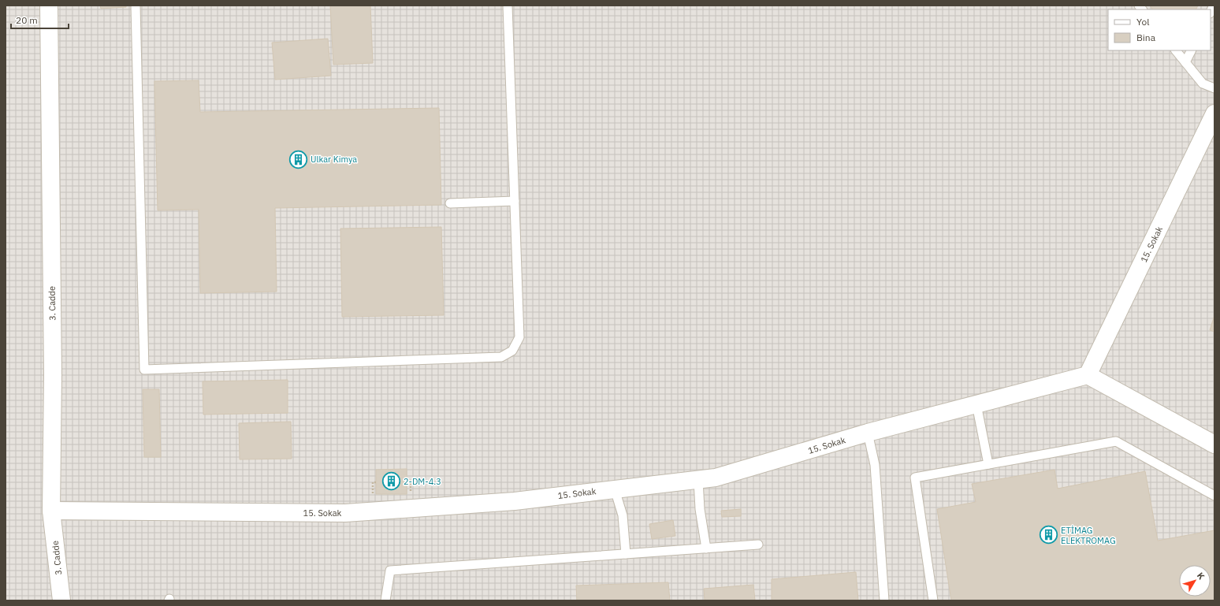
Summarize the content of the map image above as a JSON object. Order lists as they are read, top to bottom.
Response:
{
  "streets": {
    "street": ["15. Sokak", "3. Cadde"]
  },
  "crossings": [
    ["15. Sokak", "3. Cadde"]
  ],
  "places": {
    "building": ["Ulkar Kimya", "2-DM-4.3", "ETİMAG ELEKTROMAG"]
  },
  "legend": ["Yol", "Bina"],
  "scale_bar": "20 m",
  "north": "top right"
}
